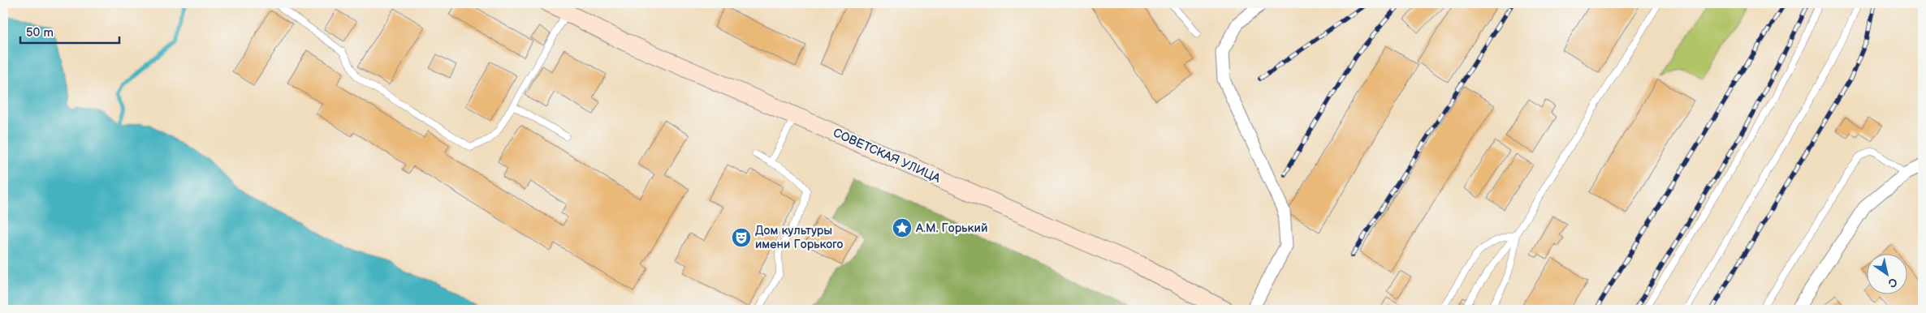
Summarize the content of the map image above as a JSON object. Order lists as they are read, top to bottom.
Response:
{
  "streets": {
    "main road": ["СОВЕТСКАЯ УЛИЦА"]
  },
  "places": {
    "place": ["А.М. Горький"],
    "theatre": ["Дом культуры имени Горького"]
  },
  "scale_bar": "50 m",
  "north": "bottom right"
}
